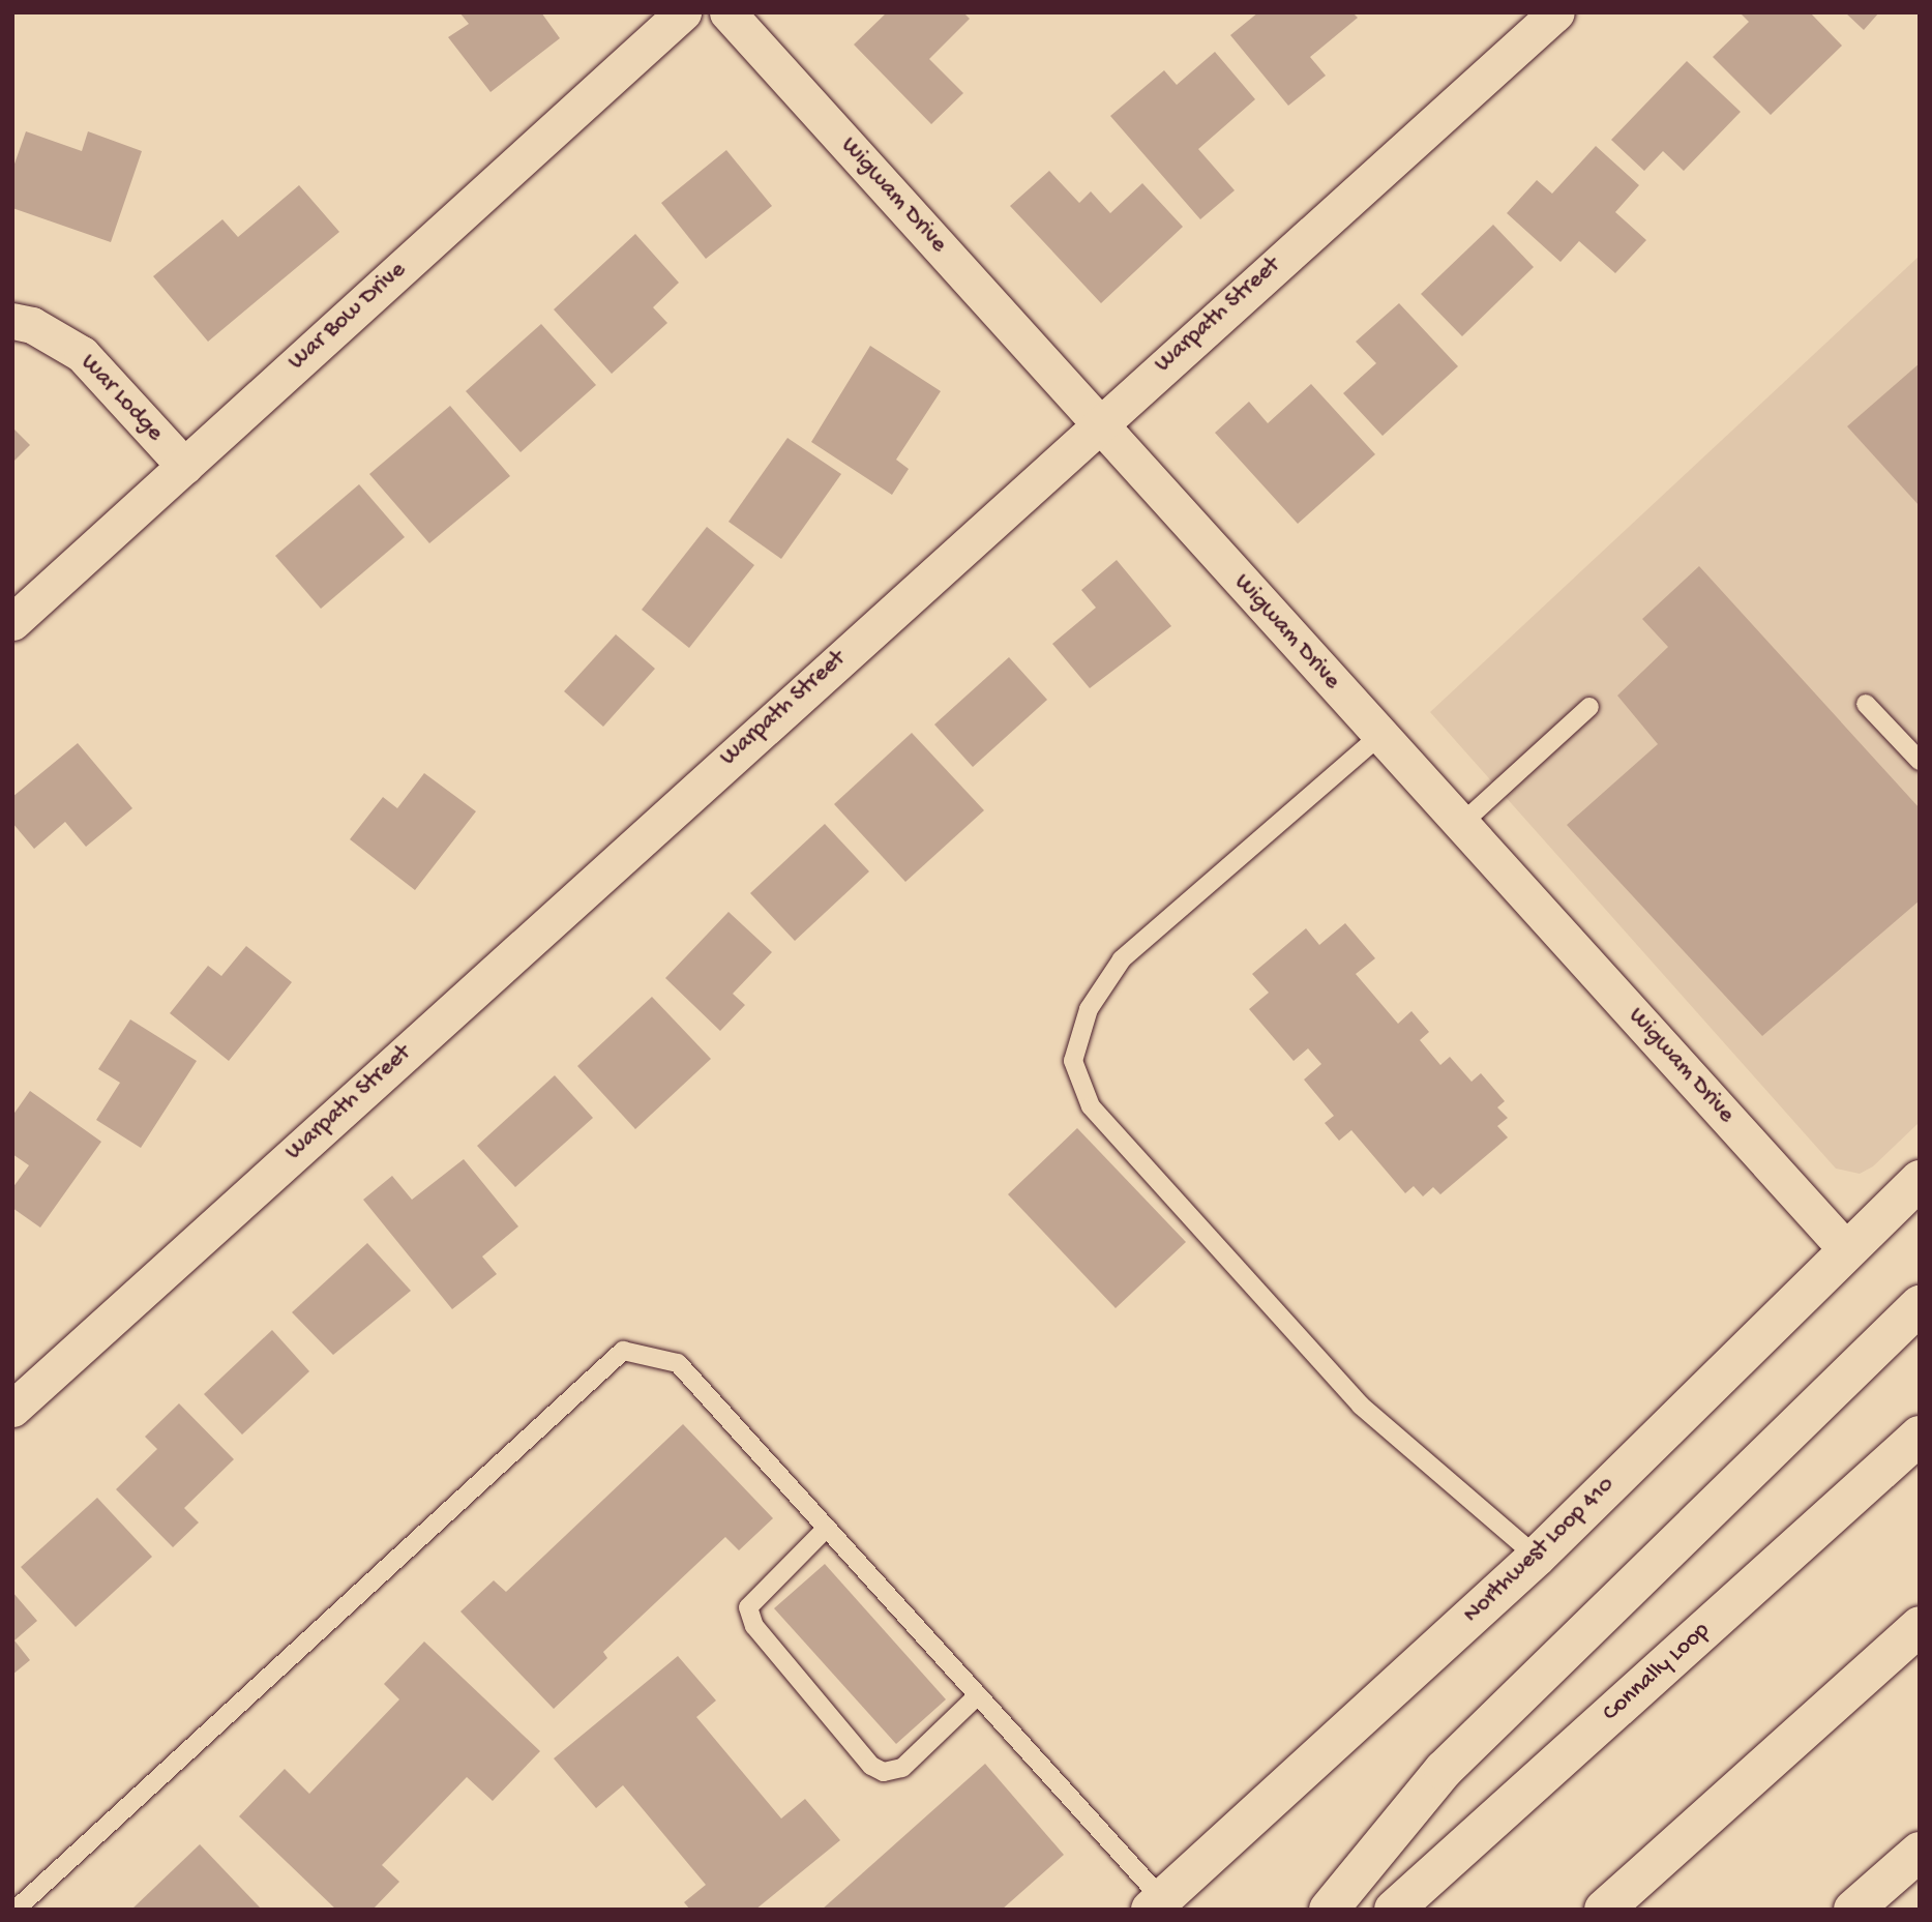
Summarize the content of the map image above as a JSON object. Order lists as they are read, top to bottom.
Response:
{
  "streets": {
    "main road": ["Northwest Loop 410", "Connally Loop"],
    "street": [
      "Wigwam Drive",
      "Warpath Street",
      "War Bow Drive",
      "War Lodge"
    ]
  },
  "crossings": [
    ["Wigwam Drive", "Warpath Street"],
    ["Wigwam Drive", "Northwest Loop 410"],
    ["War Bow Drive", "War Lodge"]
  ]
}
